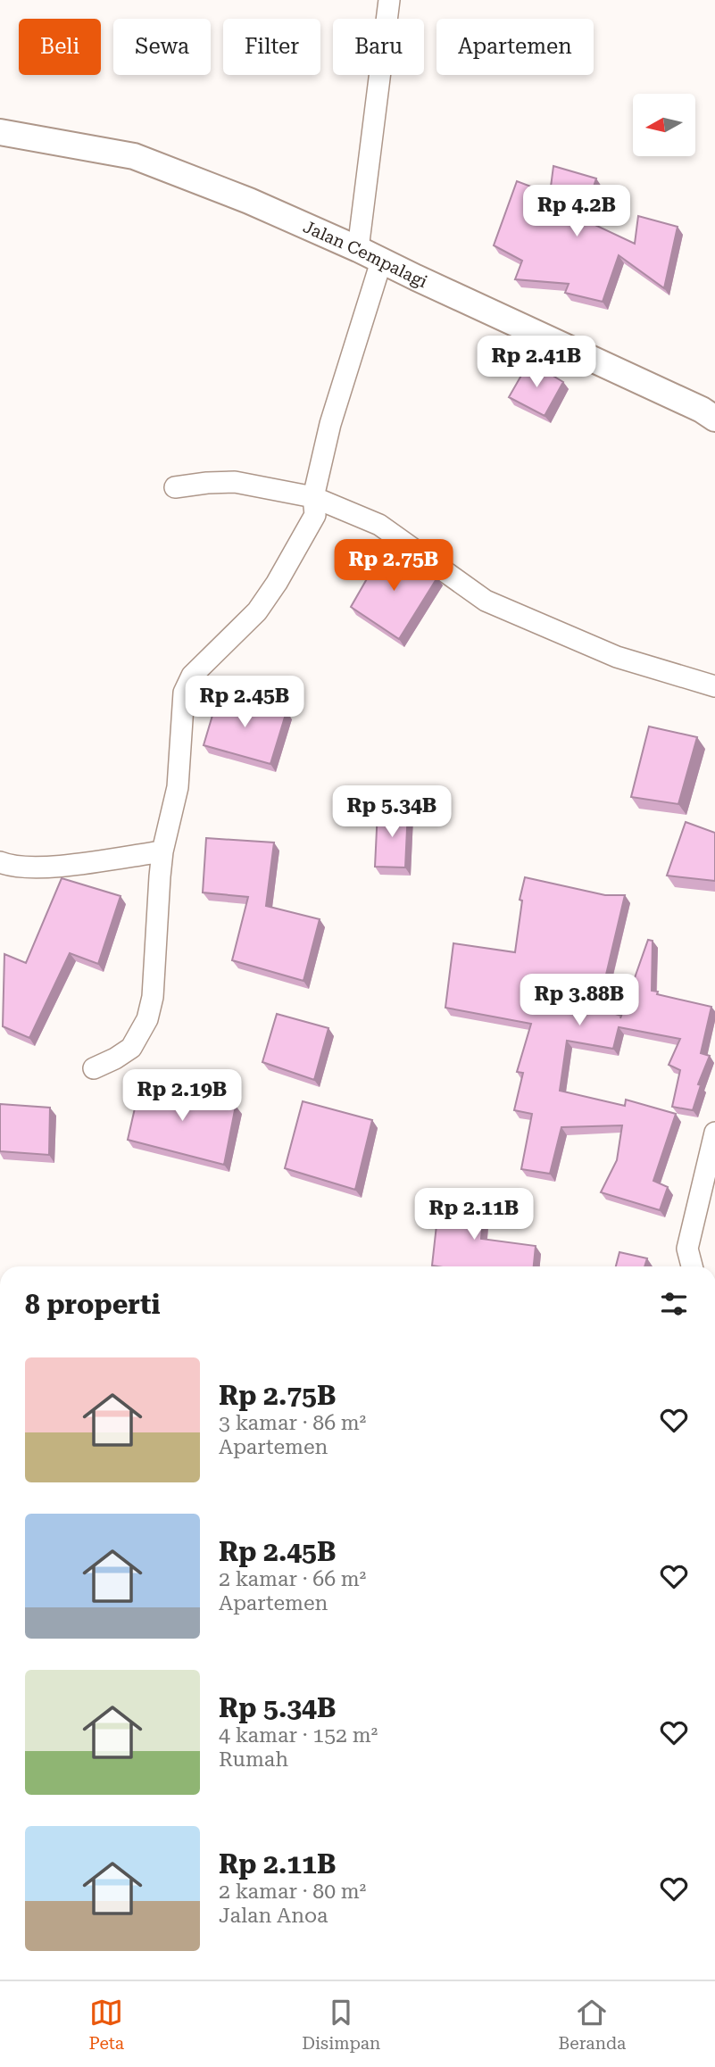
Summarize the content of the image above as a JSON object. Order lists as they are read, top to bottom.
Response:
{
  "streets": {
    "street": ["Jalan Cempalagi"]
  },
  "north": "left",
  "page": {
    "chip": [
      "Beli",
      "Sewa",
      "Filter",
      "Baru",
      "Apartemen"
    ],
    "price": [
      "Rp 4.2B",
      "Rp 2.41B",
      "Rp 2.75B",
      "Rp 2.45B",
      "Rp 5.34B",
      "Rp 3.88B",
      "Rp 2.19B",
      "Rp 2.11B"
    ],
    "heading": "8 properti",
    "list": [
      {
        "name": "Rp 2.75B",
        "note": "3 kamar · 86 m² · Apartemen"
      },
      {
        "name": "Rp 2.45B",
        "note": "2 kamar · 66 m² · Apartemen"
      },
      {
        "name": "Rp 5.34B",
        "note": "4 kamar · 152 m² · Rumah"
      },
      {
        "name": "Rp 2.11B",
        "note": "2 kamar · 80 m² · Jalan Anoa"
      }
    ],
    "tabs": ["Peta", "Disimpan", "Beranda"]
  }
}
